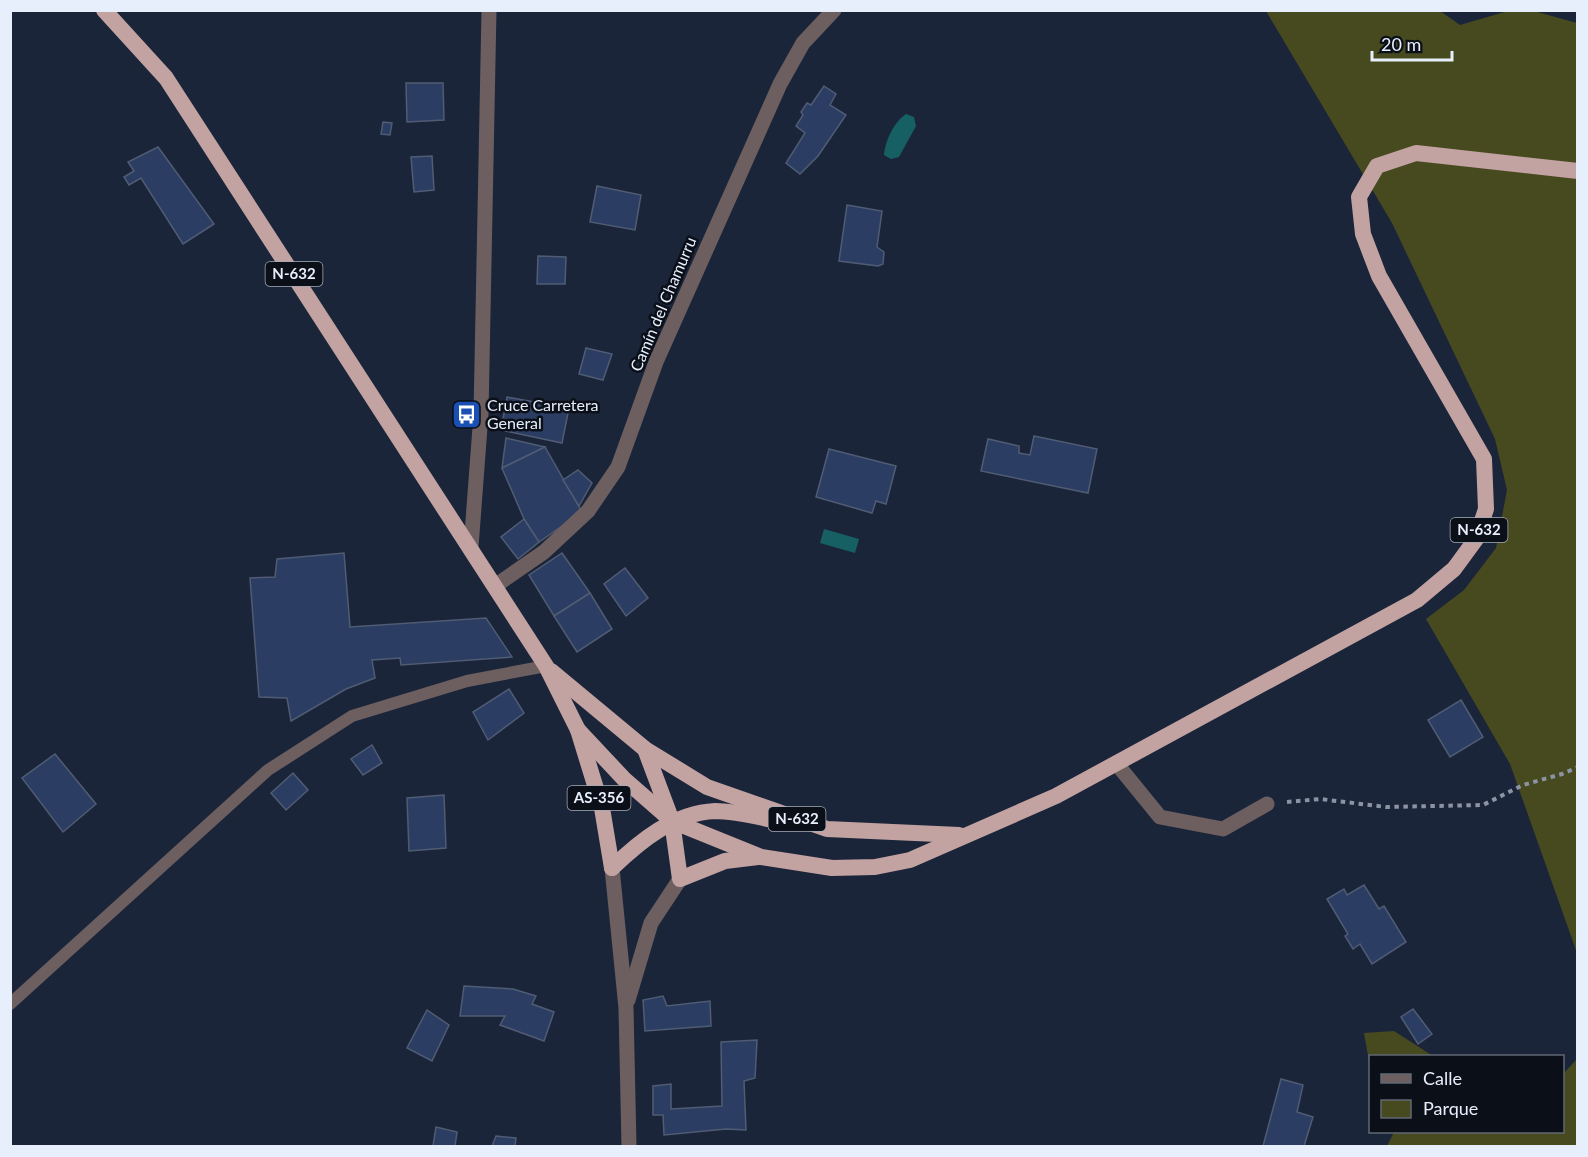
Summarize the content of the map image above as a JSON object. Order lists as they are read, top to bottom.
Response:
{
  "streets": {
    "highway": ["N-632", "AS-356"],
    "street": ["Camín del Chamurru"]
  },
  "crossings": [
    ["N-632", "Camín del Chamurru"],
    ["N-632", "AS-356"]
  ],
  "places": {
    "bus stop": ["Cruce Carretera General"]
  },
  "legend": ["Calle", "Parque"],
  "scale_bar": "20 m"
}
